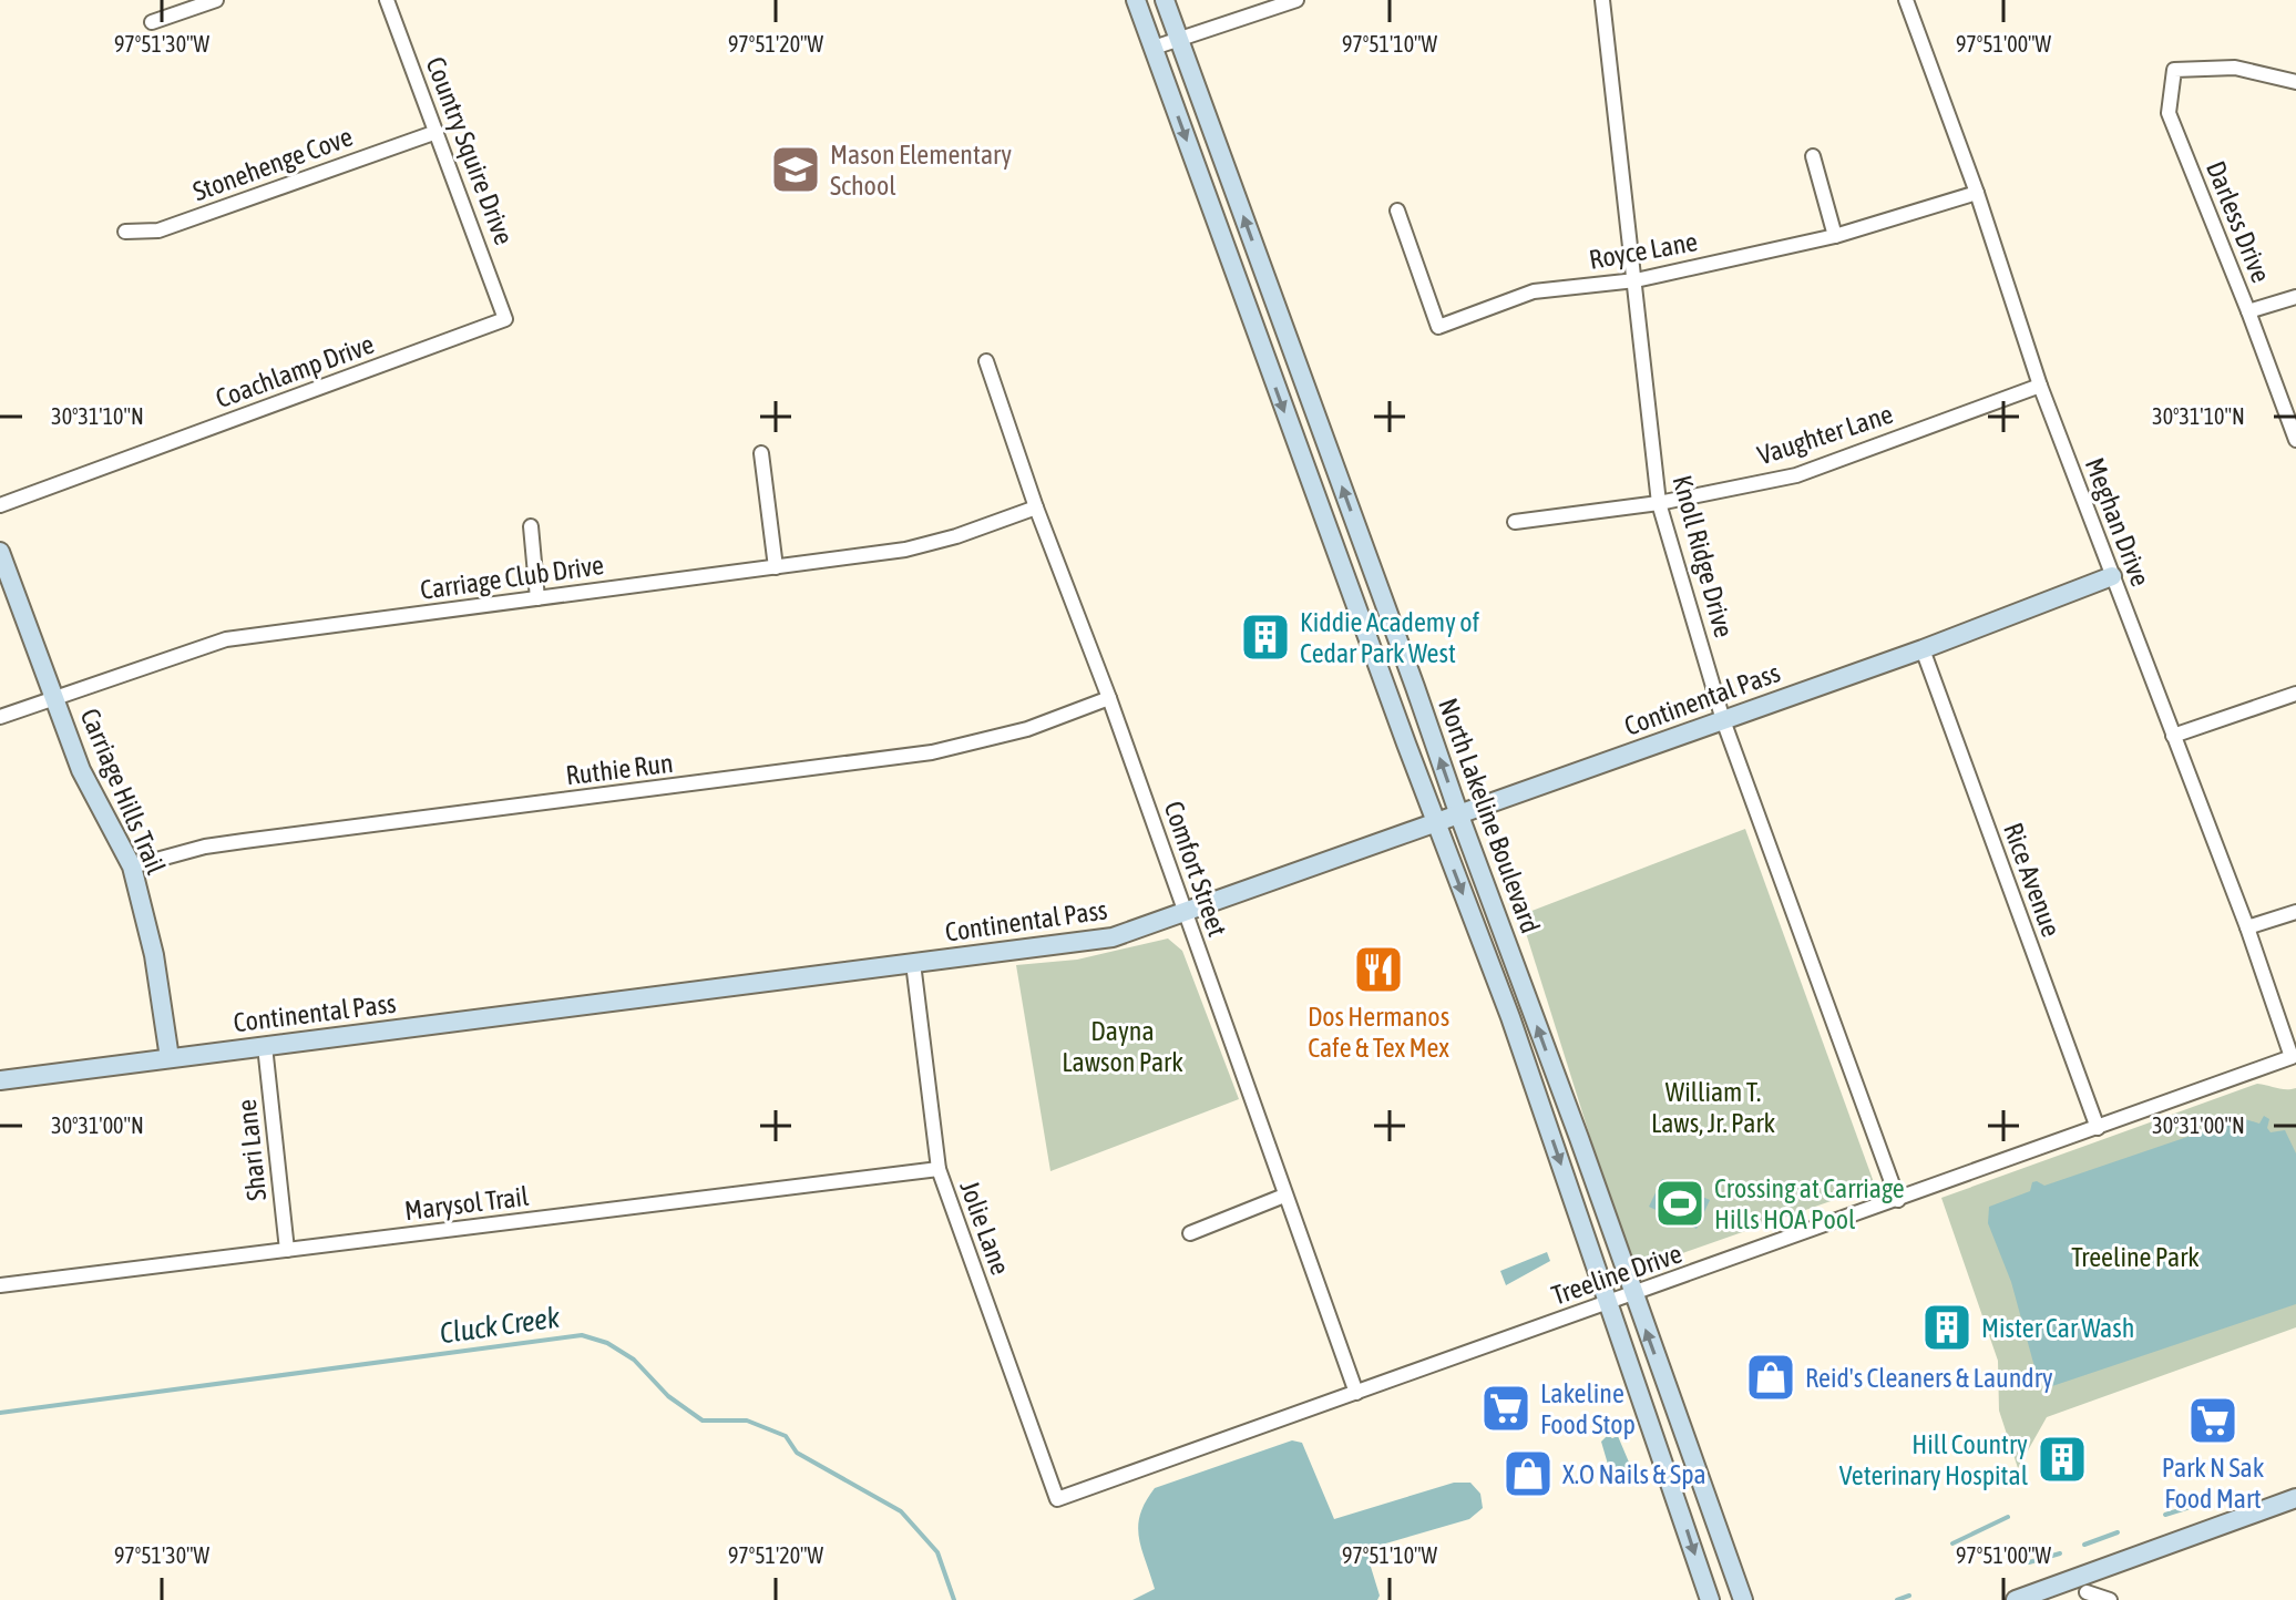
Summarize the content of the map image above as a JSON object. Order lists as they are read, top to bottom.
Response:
{
  "streets": {
    "main road": ["Continental Pass", "Carriage Hills Trail", "North Lakeline Boulevard"],
    "street": [
      "Country Squire Drive",
      "Stonehenge Cove",
      "Darless Drive",
      "Royce Lane",
      "Coachlamp Drive",
      "Vaughter Lane",
      "Meghan Drive",
      "Knoll Ridge Drive",
      "Carriage Club Drive",
      "Ruthie Run",
      "Comfort Street",
      "Rice Avenue",
      "Shari Lane",
      "Marysol Trail",
      "Jolie Lane",
      "Treeline Drive"
    ]
  },
  "crossings": [
    ["Country Squire Drive", "Stonehenge Cove"],
    ["Country Squire Drive", "Coachlamp Drive"],
    ["Royce Lane", "Meghan Drive"],
    ["Royce Lane", "Knoll Ridge Drive"],
    ["Vaughter Lane", "Meghan Drive"],
    ["Vaughter Lane", "Knoll Ridge Drive"],
    ["Meghan Drive", "Continental Pass"],
    ["Meghan Drive", "Treeline Drive"],
    ["Knoll Ridge Drive", "Continental Pass"],
    ["Knoll Ridge Drive", "Treeline Drive"],
    ["Carriage Club Drive", "Carriage Hills Trail"],
    ["Carriage Club Drive", "Comfort Street"],
    ["Continental Pass", "Carriage Hills Trail"],
    ["Continental Pass", "North Lakeline Boulevard"],
    ["Continental Pass", "Comfort Street"],
    ["Continental Pass", "Rice Avenue"],
    ["Continental Pass", "Shari Lane"],
    ["Continental Pass", "Jolie Lane"],
    ["Ruthie Run", "Carriage Hills Trail"],
    ["Ruthie Run", "Comfort Street"],
    ["North Lakeline Boulevard", "Treeline Drive"],
    ["Comfort Street", "Treeline Drive"],
    ["Rice Avenue", "Treeline Drive"],
    ["Shari Lane", "Marysol Trail"],
    ["Marysol Trail", "Jolie Lane"],
    ["Jolie Lane", "Treeline Drive"]
  ],
  "water": ["Cluck Creek"],
  "parks": ["Dayna Lawson Park", "William T. Laws, Jr. Park", "Treeline Park"],
  "places": {
    "school or university": ["Mason Elementary School"],
    "building": ["Kiddie Academy of Cedar Park West", "Mister Car Wash", "Hill Country Veterinary Hospital"],
    "restaurant": ["Dos Hermanos Cafe & Tex Mex"],
    "sports": ["Crossing at Carriage Hills HOA Pool"],
    "shop": ["Reid's Cleaners & Laundry", "X.O Nails & Spa"],
    "supermarket": ["Lakeline Food Stop", "Park N Sak Food Mart"]
  },
  "coordinates": [
    "97°51'30\"W",
    "97°51'20\"W",
    "97°51'10\"W",
    "97°51'00\"W",
    "30°31'10\"N",
    "30°31'00\"N"
  ]
}
